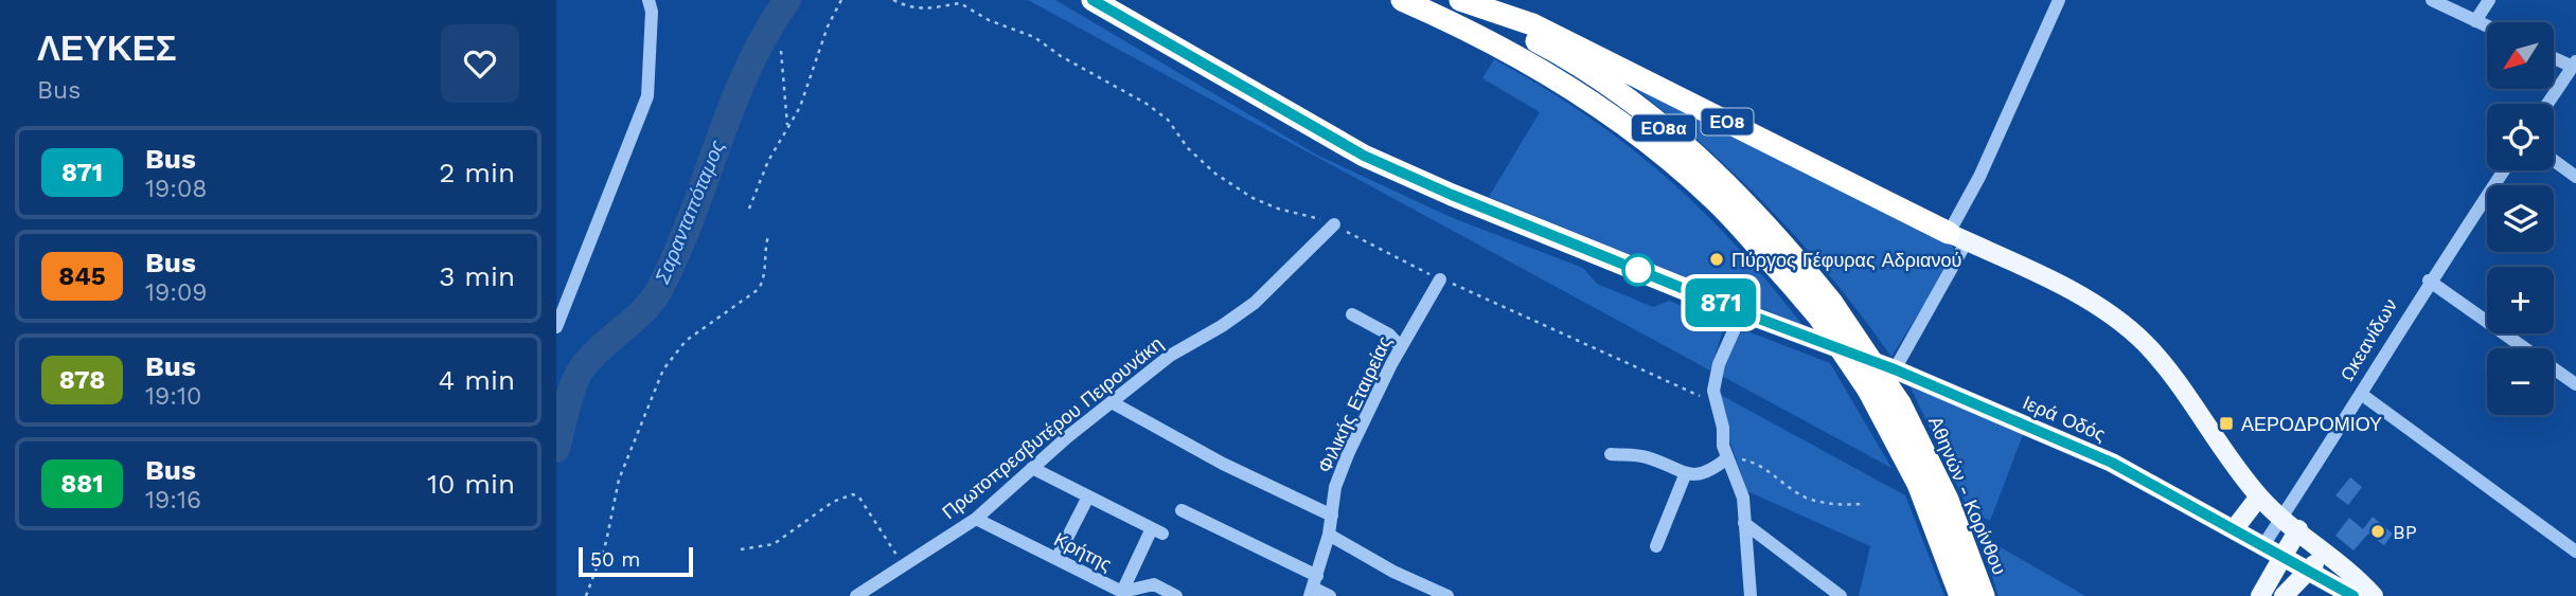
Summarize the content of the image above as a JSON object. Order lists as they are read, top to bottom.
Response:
{
  "streets": {
    "highway": ["ΕΟ8", "ΕΟ8α", "Αθηνών - Κορίνθου"],
    "main road": ["Ιερά Οδός"],
    "street": [
      "Ωκεανίδων",
      "Φιλικής Εταιρείας",
      "Πρωτοπρεσβυτέρου Πειρουνάκη",
      "Κρήτης"
    ]
  },
  "crossings": [
    ["ΕΟ8", "Ωκεανίδων"],
    ["ΕΟ8", "Αθηνών - Κορίνθου"],
    ["Ωκεανίδων", "Ιερά Οδός"],
    ["Πρωτοπρεσβυτέρου Πειρουνάκη", "Κρήτης"]
  ],
  "water": ["Σαρανταπόταμος"],
  "places": {
    "other": ["Πύργος Γέφυρας Αδριανού", "BP"],
    "transit": ["ΑΕΡΟΔΡΟΜΙΟΥ"]
  },
  "lines": ["bus line 871"],
  "scale_bar": "50 m",
  "north": "bottom left",
  "page": {
    "heading": ["ΛΕΥΚΕΣ", "Bus"],
    "on_map": "871",
    "map_buttons": ["+", "−"],
    "list": [
      {
        "mark": "871",
        "name": "Bus",
        "note": "19:08",
        "value": "2 min"
      },
      {
        "mark": "845",
        "name": "Bus",
        "note": "19:09",
        "value": "3 min"
      },
      {
        "mark": "878",
        "name": "Bus",
        "note": "19:10",
        "value": "4 min"
      },
      {
        "mark": "881",
        "name": "Bus",
        "note": "19:16",
        "value": "10 min"
      }
    ],
    "scale": "50 m"
  }
}
